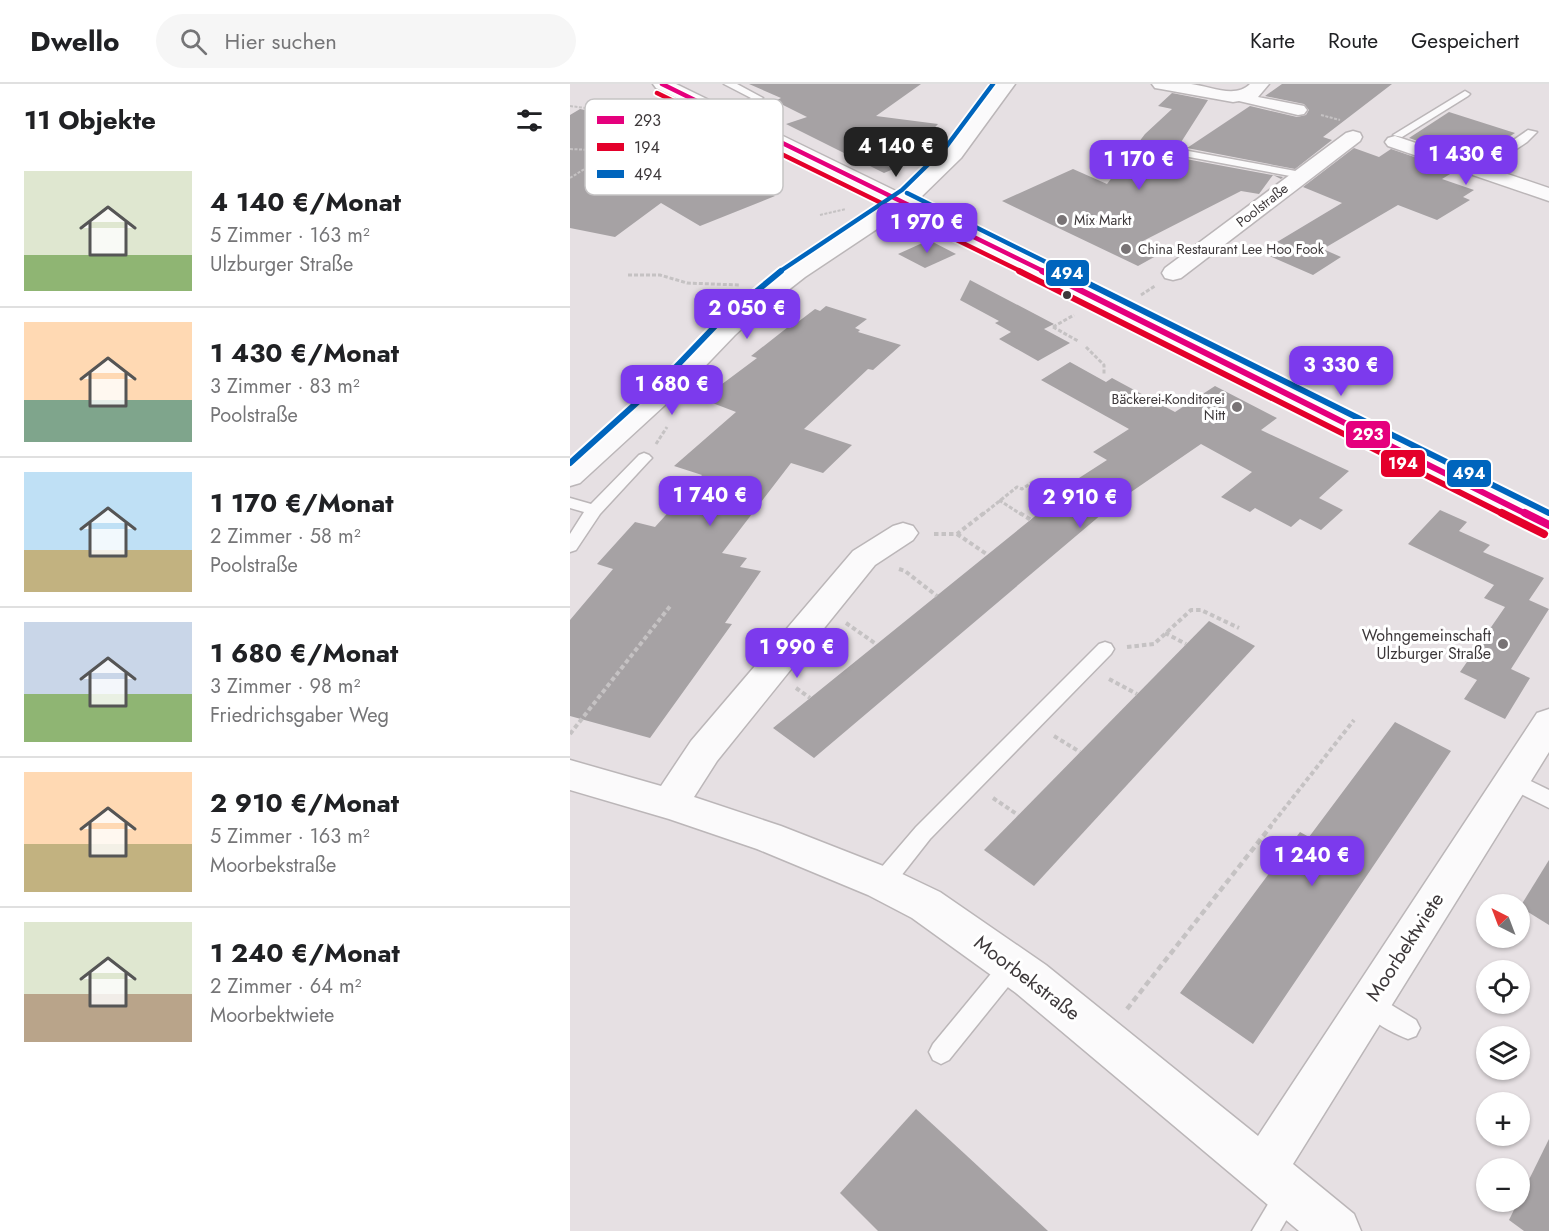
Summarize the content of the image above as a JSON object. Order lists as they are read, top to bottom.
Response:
{
  "streets": {
    "main road": ["Poolstraße", "Moorbektwiete", "Moorbekstraße"]
  },
  "crossings": [
    ["Moorbektwiete", "Moorbekstraße"]
  ],
  "places": [
    "Mix Markt",
    "China Restaurant Lee Hoo Fook",
    "Bäckerei-Konditorei Nitt",
    "Wohngemeinschaft Ulzburger Straße"
  ],
  "lines": ["transit line 293", "transit line 494", "transit line 194"],
  "legend": ["293", "194", "494"],
  "north": "top left",
  "page": {
    "header": "Dwello",
    "search": "Hier suchen",
    "nav": ["Karte", "Route", "Gespeichert"],
    "heading": "11 Objekte",
    "price": [
      "4 140 €",
      "1 430 €",
      "1 170 €",
      "1 970 €",
      "2 050 €",
      "3 330 €",
      "1 680 €",
      "1 740 €",
      "2 910 €",
      "1 990 €",
      "1 240 €"
    ],
    "list": [
      {
        "name": "4 140 €/Monat",
        "note": "5 Zimmer · 163 m² · Ulzburger Straße"
      },
      {
        "name": "1 430 €/Monat",
        "note": "3 Zimmer · 83 m² · Poolstraße"
      },
      {
        "name": "1 170 €/Monat",
        "note": "2 Zimmer · 58 m² · Poolstraße"
      },
      {
        "name": "1 680 €/Monat",
        "note": "3 Zimmer · 98 m² · Friedrichsgaber Weg"
      },
      {
        "name": "2 910 €/Monat",
        "note": "5 Zimmer · 163 m² · Moorbekstraße"
      },
      {
        "name": "1 240 €/Monat",
        "note": "2 Zimmer · 64 m² · Moorbektwiete"
      }
    ],
    "map_buttons": ["+", "−"]
  }
}
